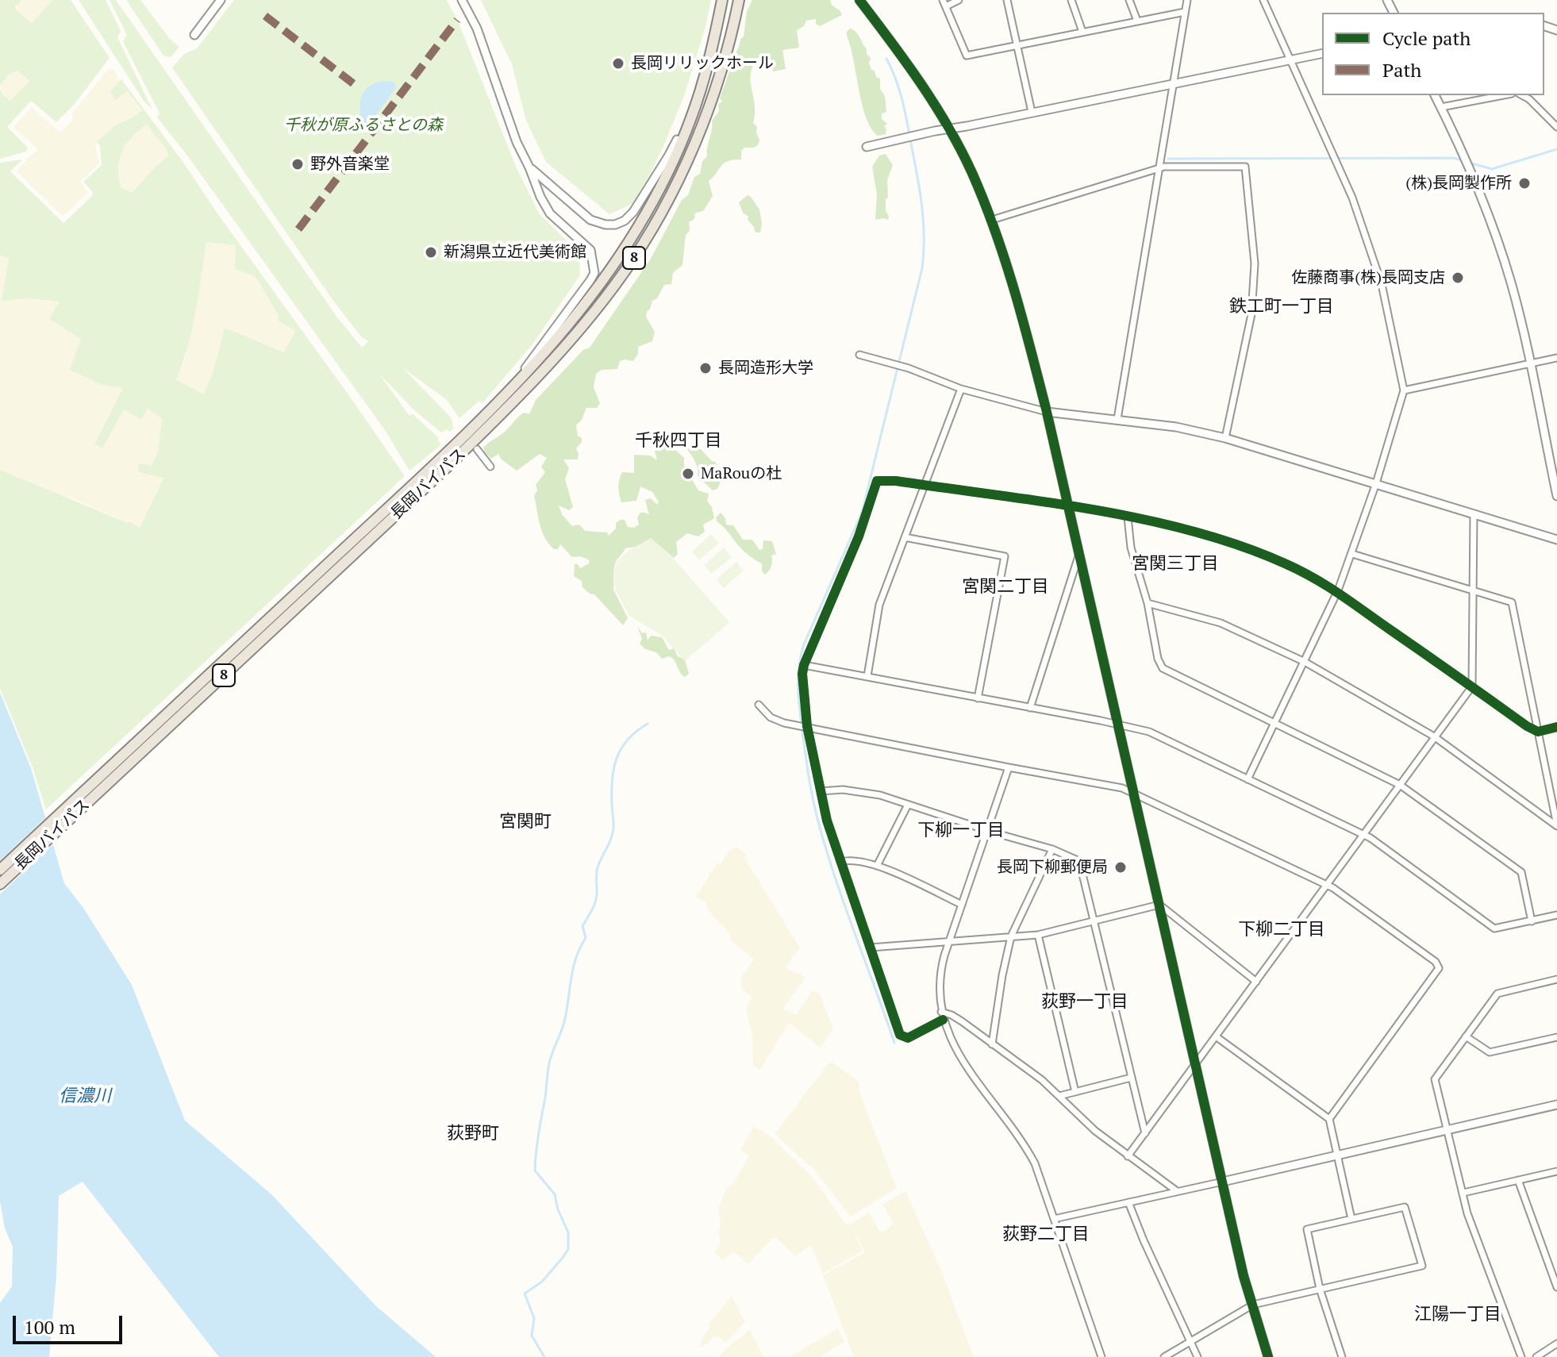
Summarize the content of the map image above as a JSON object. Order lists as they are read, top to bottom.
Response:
{
  "streets": {
    "highway": ["8", "長岡バイパス"]
  },
  "districts": [
    "鉄工町一丁目",
    "千秋四丁目",
    "宮関三丁目",
    "宮関二丁目",
    "宮関町",
    "下柳一丁目",
    "下柳二丁目",
    "荻野一丁目",
    "荻野町",
    "荻野二丁目",
    "江陽一丁目"
  ],
  "water": ["信濃川"],
  "parks": ["千秋が原ふるさとの森"],
  "places": [
    "長岡リリックホール",
    "野外音楽堂",
    "(株)長岡製作所",
    "新潟県立近代美術館",
    "佐藤商事(株)長岡支店",
    "長岡造形大学",
    "MaRouの杜",
    "長岡下柳郵便局"
  ],
  "legend": ["Cycle path", "Path"],
  "scale_bar": "100 m"
}
